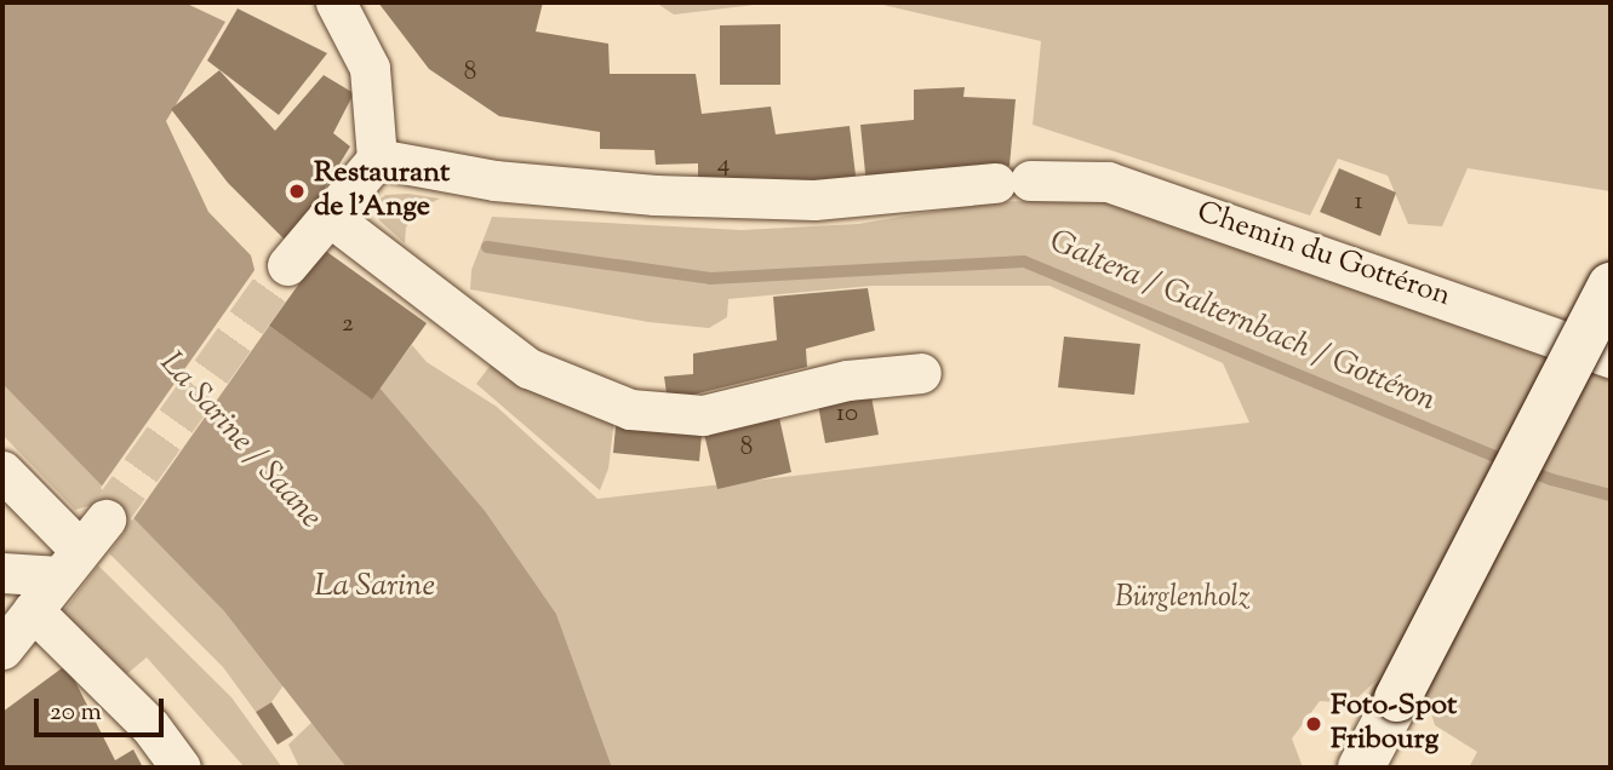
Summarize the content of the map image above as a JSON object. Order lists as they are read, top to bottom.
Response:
{
  "streets": {
    "street": ["Chemin du Gottéron"]
  },
  "water": ["Galtera / Galternbach / Gottéron", "La Sarine / Saane", "La Sarine"],
  "parks": ["Bürglenholz"],
  "places": ["Restaurant de l'Ange", "Foto-Spot Fribourg"],
  "house_numbers": [
    "8",
    "4",
    "1",
    "2",
    "10",
    "8"
  ],
  "scale_bar": "20 m"
}
